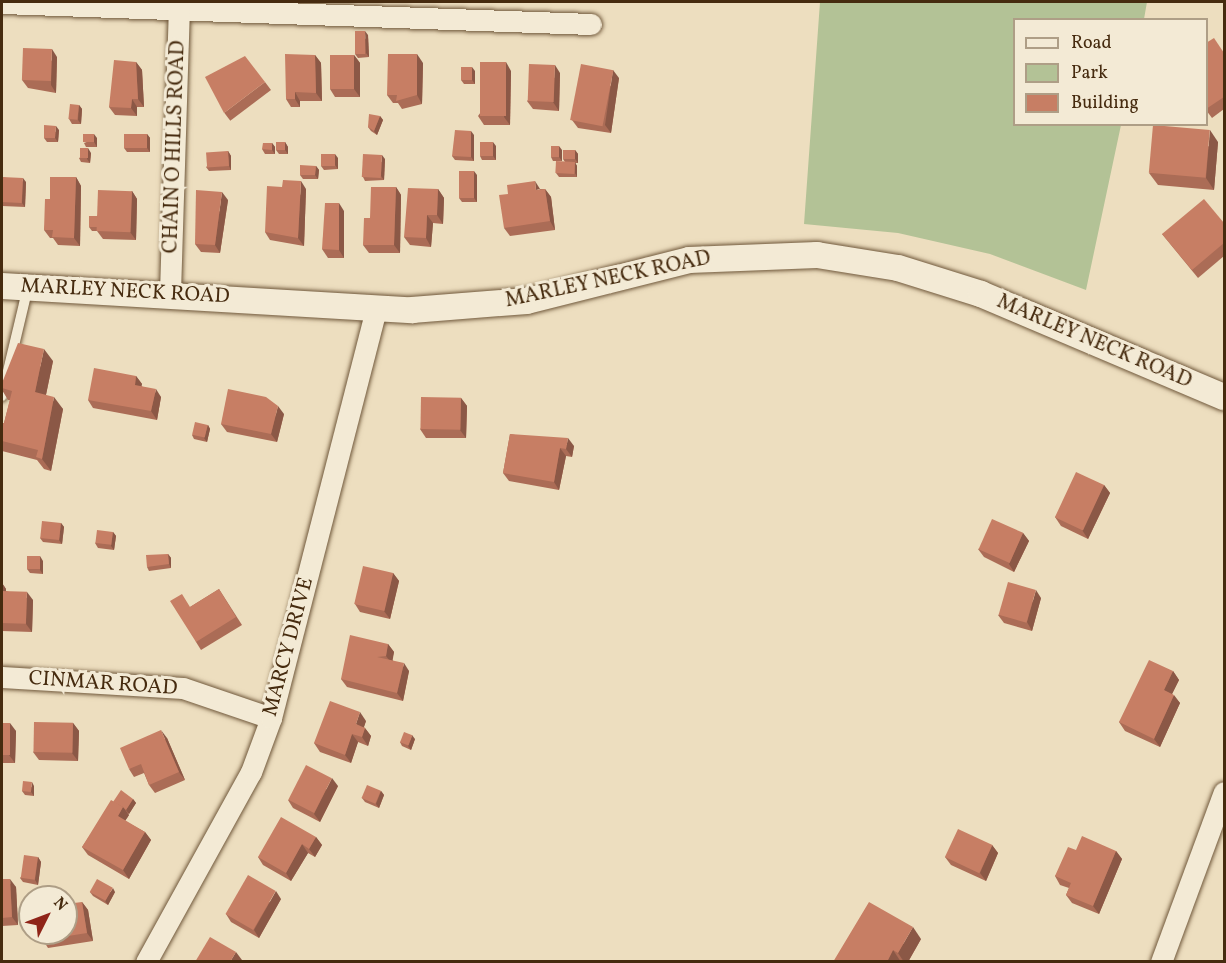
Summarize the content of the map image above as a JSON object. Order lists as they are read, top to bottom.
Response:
{
  "streets": {
    "street": [
      "CHAIN O HILLS ROAD",
      "MARLEY NECK ROAD",
      "MARCY DRIVE",
      "CINMAR ROAD"
    ]
  },
  "crossings": [
    ["CHAIN O HILLS ROAD", "MARLEY NECK ROAD"],
    ["MARLEY NECK ROAD", "MARCY DRIVE"],
    ["MARCY DRIVE", "CINMAR ROAD"]
  ],
  "legend": ["Road", "Park", "Building"],
  "north": "top right"
}
